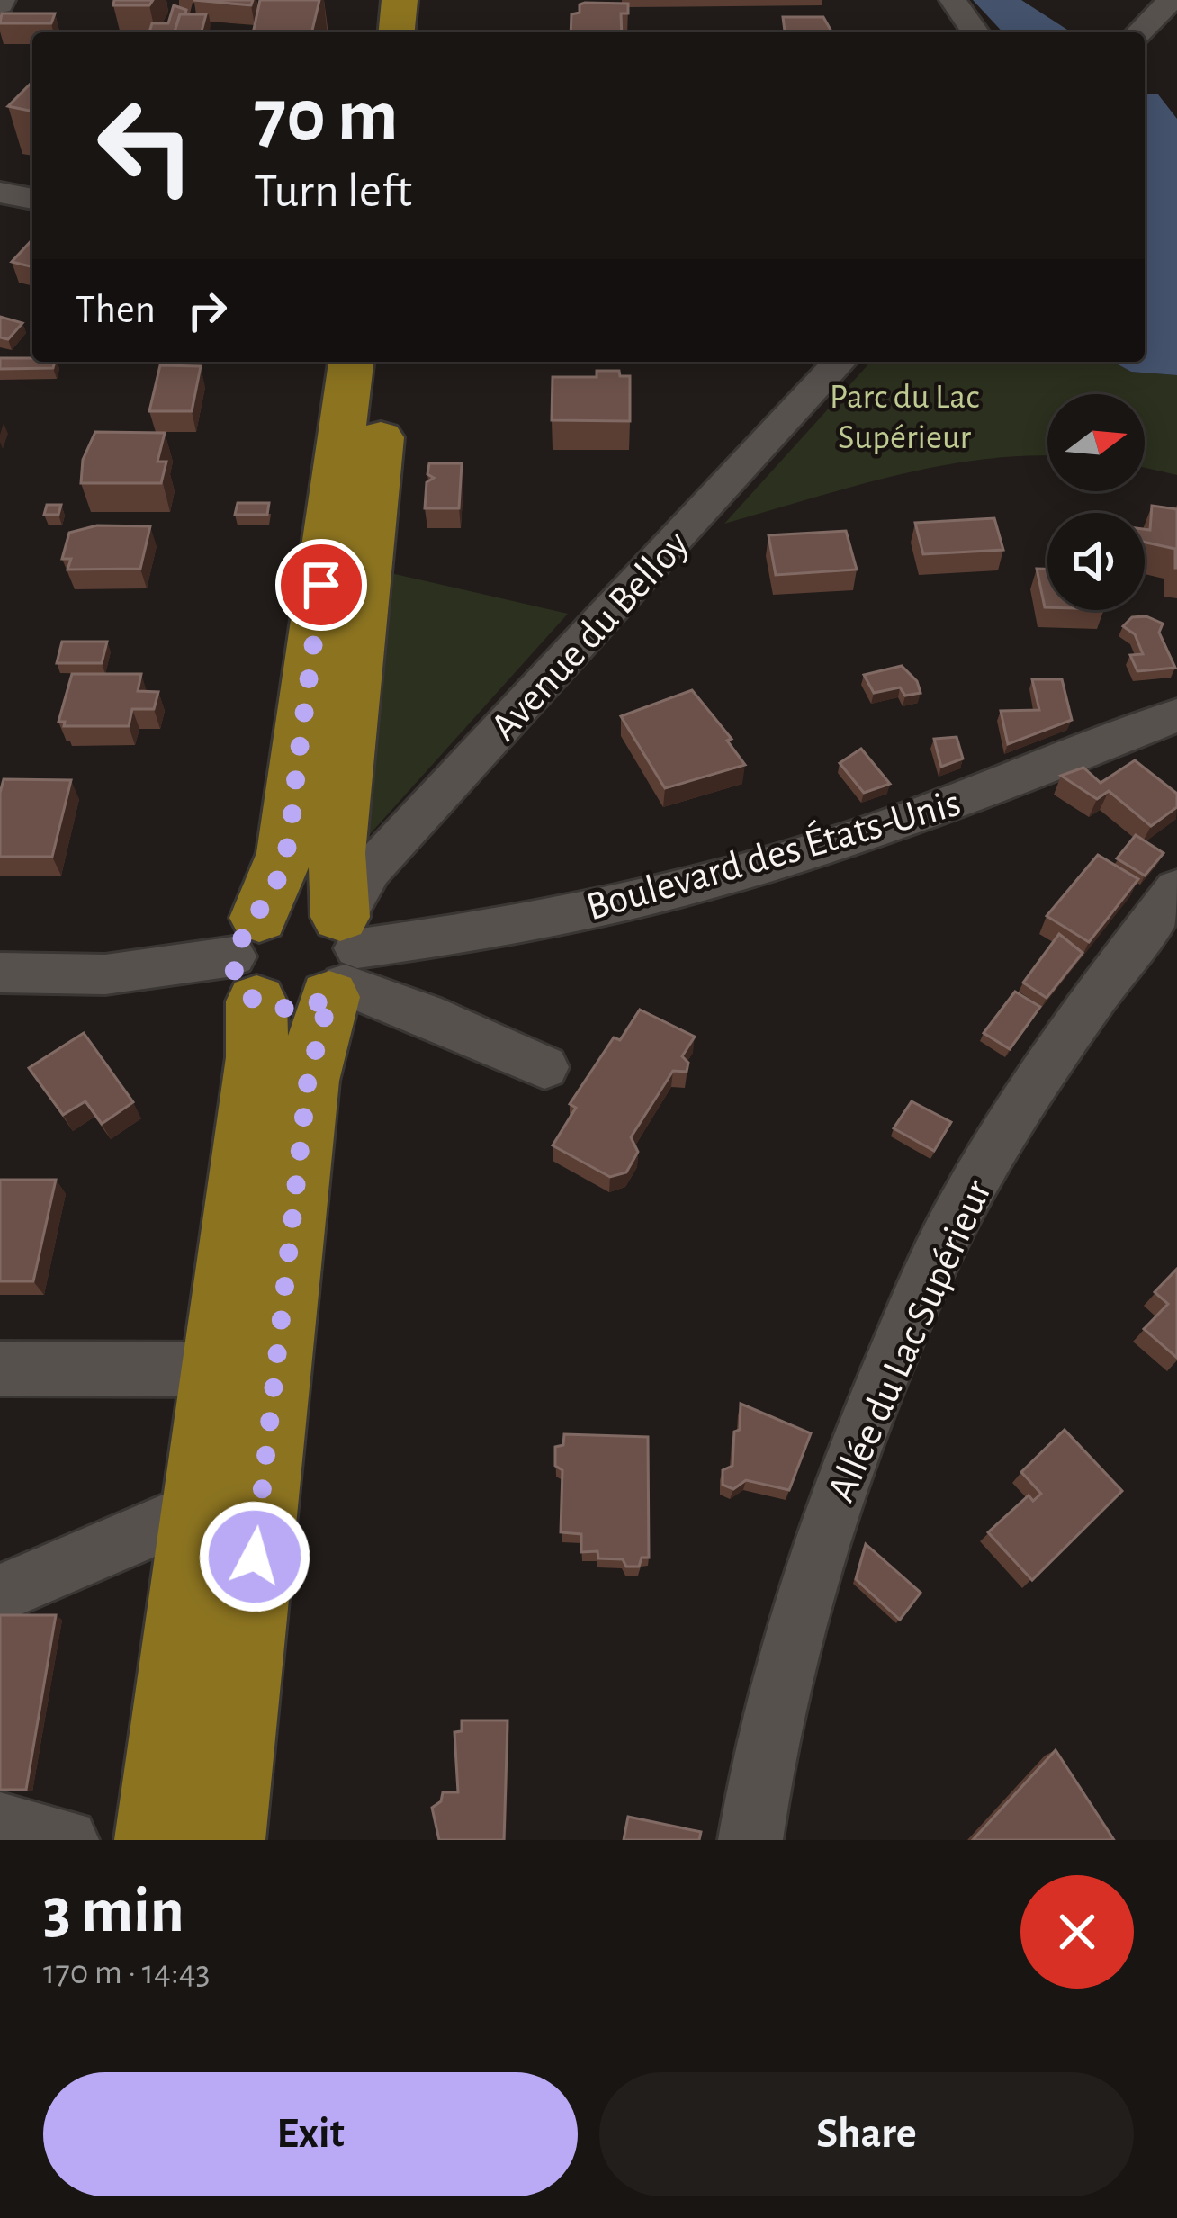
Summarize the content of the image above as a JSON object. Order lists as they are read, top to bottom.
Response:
{
  "streets": {
    "street": ["Avenue du Belloy", "Boulevard des États-Unis", "Allée du Lac Supérieur"]
  },
  "crossings": [
    ["Avenue du Belloy", "Boulevard des États-Unis"]
  ],
  "parks": ["Parc du Lac Supérieur"],
  "north": "right",
  "page": {
    "turn": ["70 m", "Turn left"],
    "then": "Then",
    "heading": ["3 min", "170 m · 14:43"],
    "buttons": ["Exit", "Share"]
  }
}
